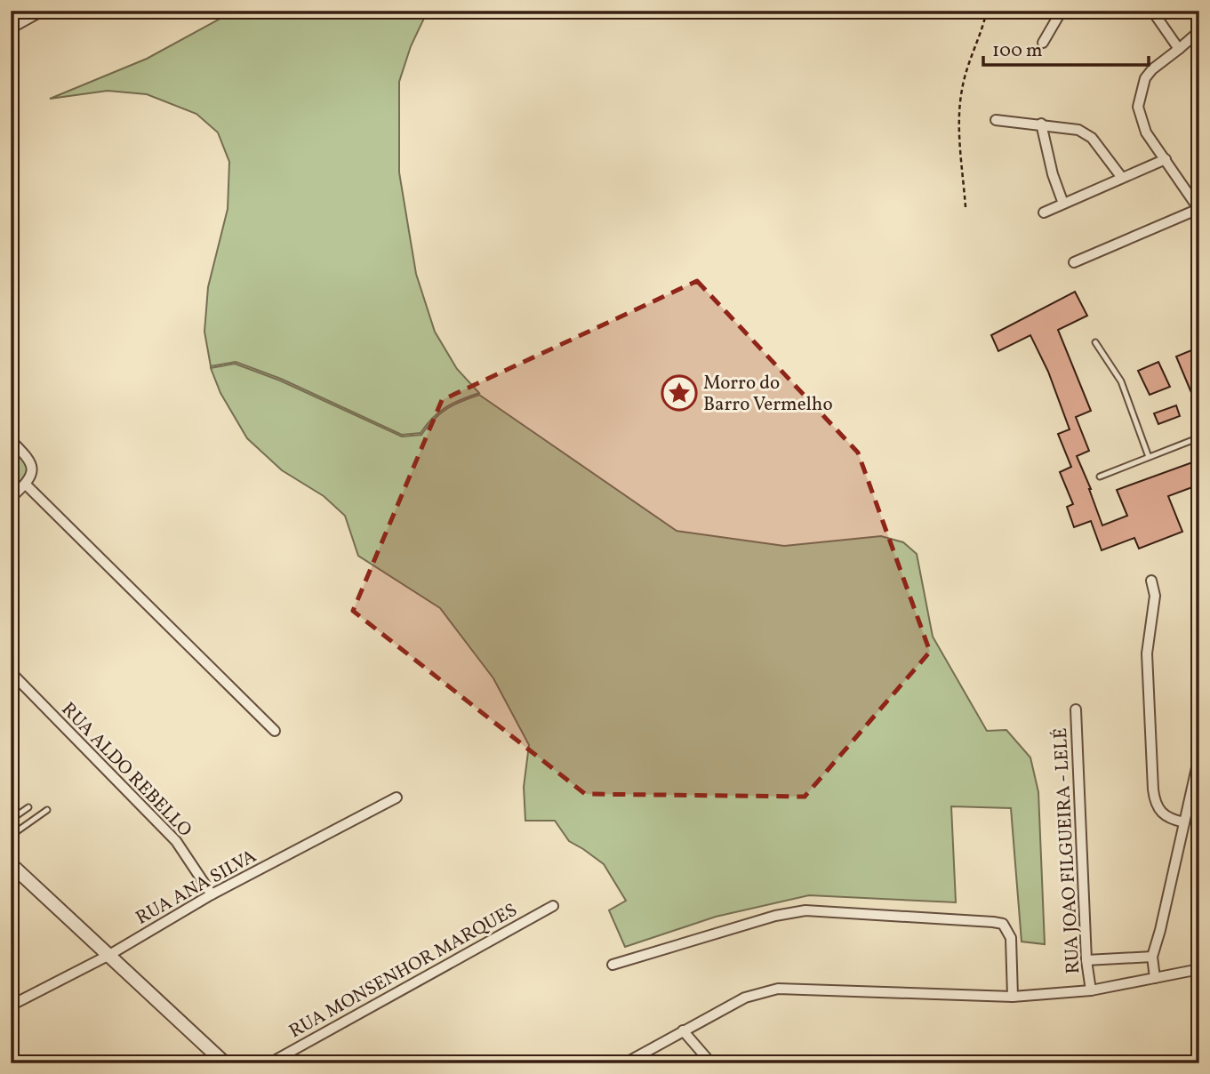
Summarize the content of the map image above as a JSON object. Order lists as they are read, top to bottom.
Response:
{
  "streets": {
    "street": [
      "RUA ALDO REBELLO",
      "RUA JOAO FILGUEIRA - LELÉ",
      "RUA ANA SILVA",
      "RUA MONSENHOR MARQUES"
    ]
  },
  "crossings": [
    ["RUA ALDO REBELLO", "RUA ANA SILVA"]
  ],
  "places": {
    "place": ["Morro do Barro Vermelho"]
  },
  "scale_bar": "100 m"
}
